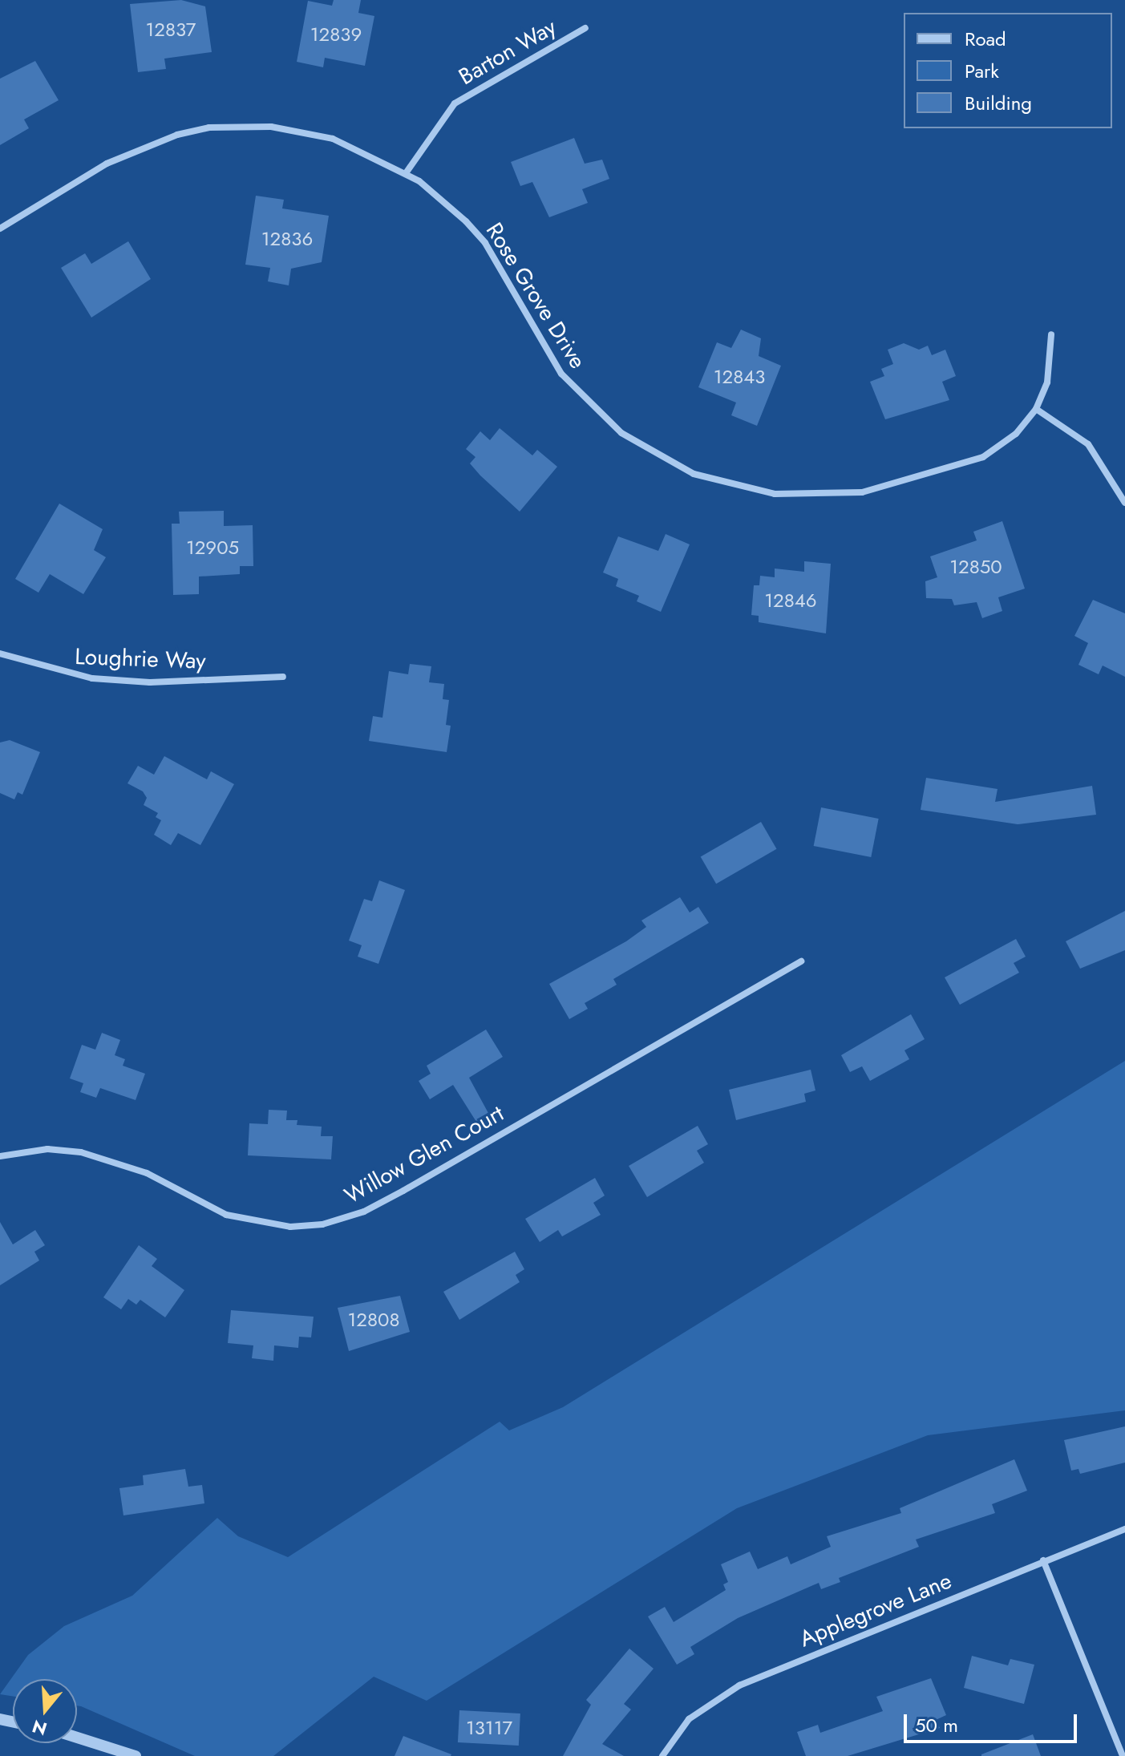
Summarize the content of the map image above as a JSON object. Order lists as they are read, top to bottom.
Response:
{
  "streets": {
    "street": [
      "Barton Way",
      "Rose Grove Drive",
      "Loughrie Way",
      "Willow Glen Court",
      "Applegrove Lane"
    ]
  },
  "crossings": [
    ["Barton Way", "Rose Grove Drive"]
  ],
  "house_numbers": [
    "12837",
    "12839",
    "12836",
    "12843",
    "12905",
    "12850",
    "12846",
    "12808",
    "13117"
  ],
  "legend": ["Road", "Park", "Building"],
  "scale_bar": "50 m",
  "north": "bottom"
}
